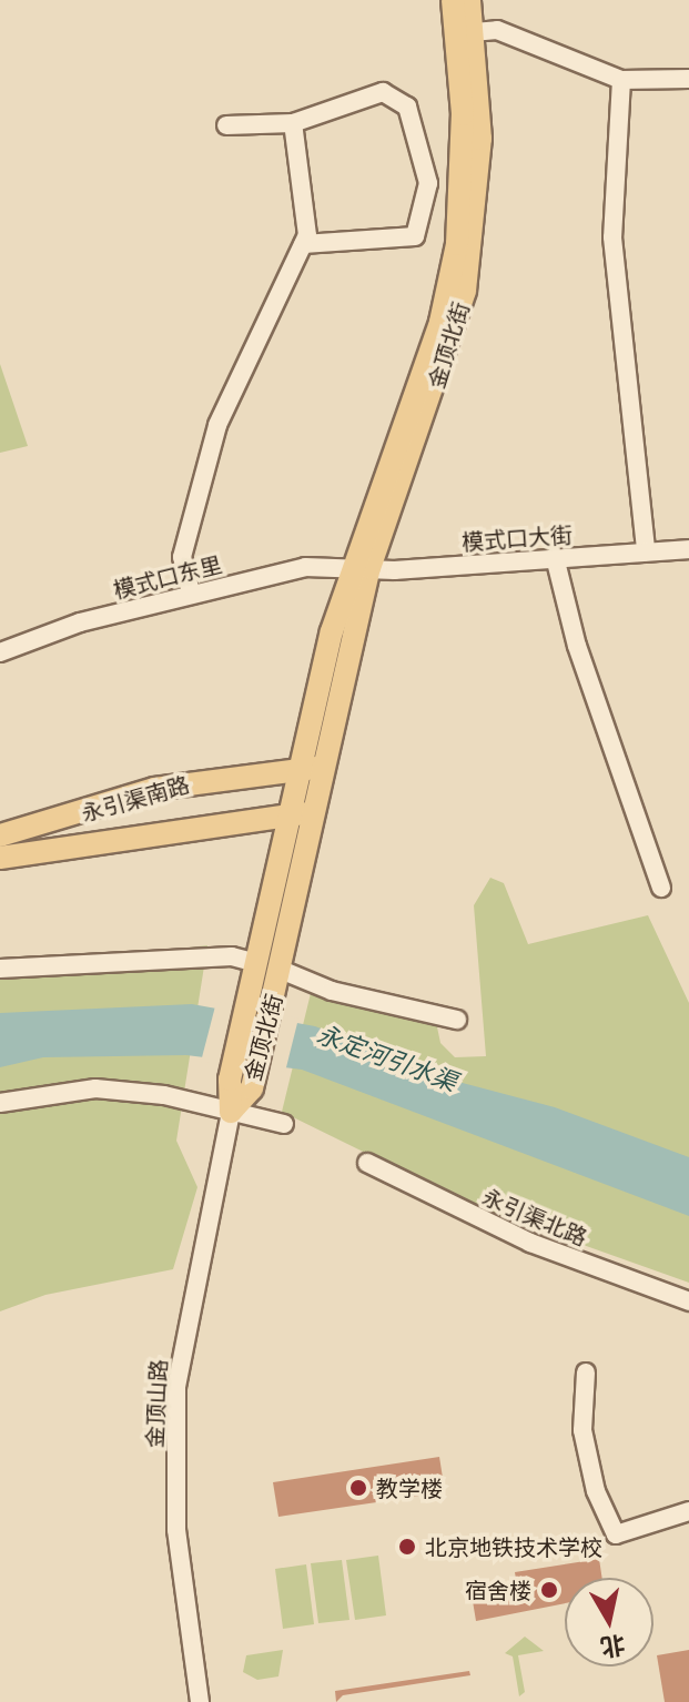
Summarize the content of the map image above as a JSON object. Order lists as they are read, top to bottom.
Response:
{
  "streets": {
    "main road": ["金顶北街", "永引渠南路"],
    "street": [
      "模式口大街",
      "模式口东里",
      "永引渠北路",
      "金顶山路"
    ]
  },
  "crossings": [
    ["金顶北街", "模式口大街"],
    ["金顶北街", "模式口东里"],
    ["金顶北街", "永引渠南路"],
    ["金顶北街", "金顶山路"],
    ["模式口大街", "模式口东里"]
  ],
  "water": ["永定河引水渠"],
  "places": ["教学楼", "北京地铁技术学校", "宿舍楼"],
  "north": "bottom"
}
